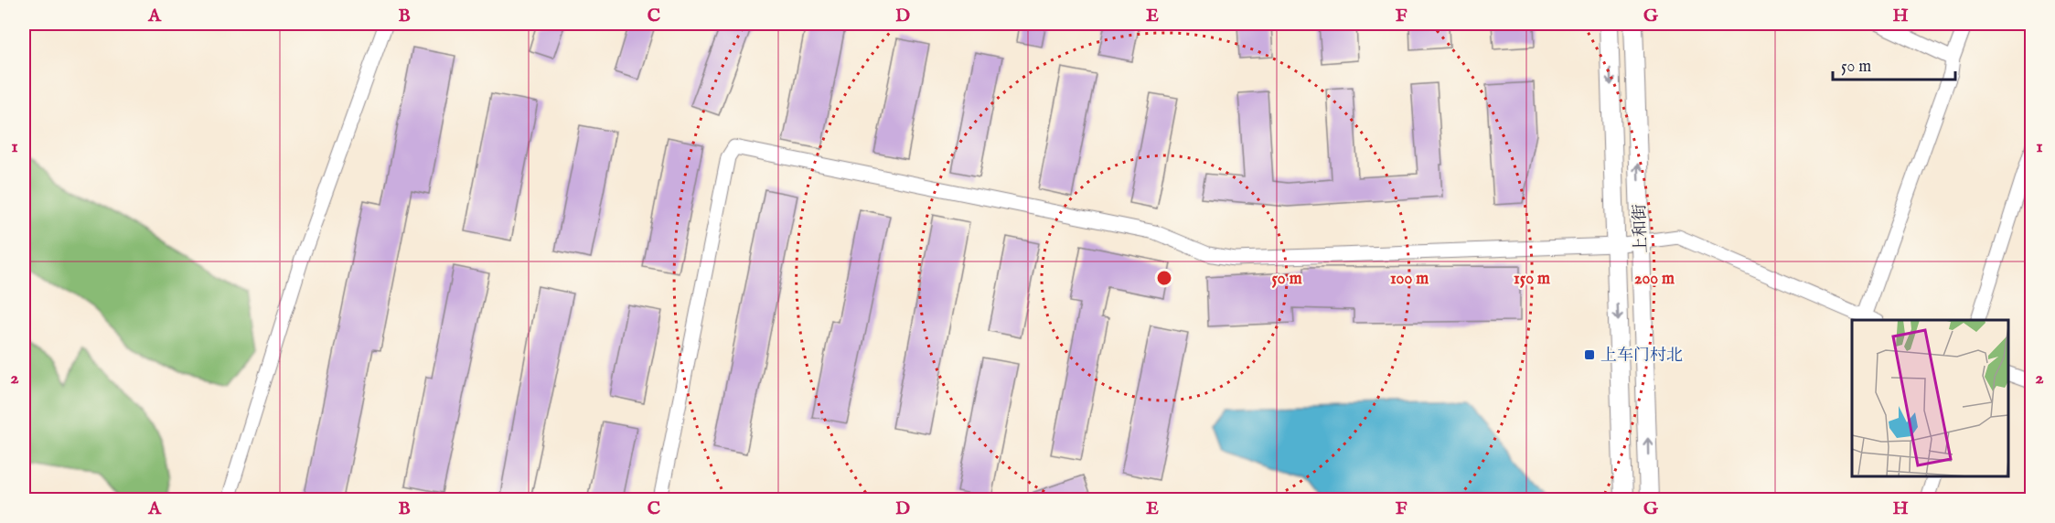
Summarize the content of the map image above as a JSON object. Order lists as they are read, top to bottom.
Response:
{
  "streets": {
    "street": ["上和街"]
  },
  "places": {
    "transit": ["上车门村北"]
  },
  "scale_bar": "50 m",
  "grid": {
    "columns": [
      "A",
      "B",
      "C",
      "D",
      "E",
      "F",
      "G",
      "H"
    ],
    "rows": ["1", "2"]
  },
  "rings": [
    "50 m",
    "100 m",
    "150 m",
    "200 m"
  ]
}
